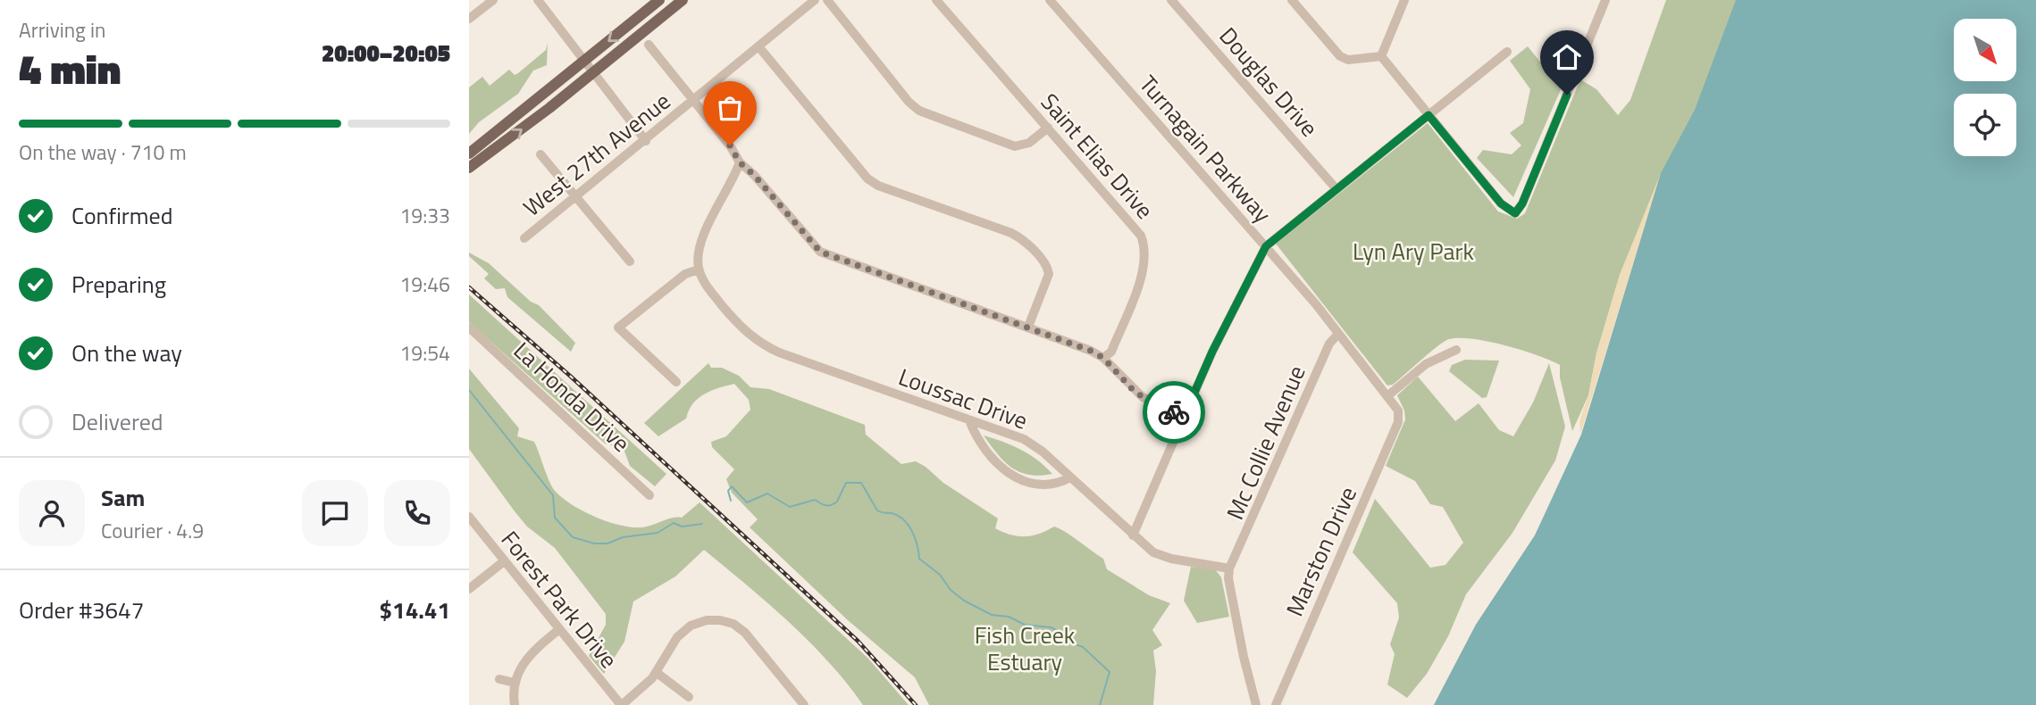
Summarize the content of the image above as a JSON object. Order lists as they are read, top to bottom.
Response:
{
  "streets": {
    "street": [
      "Douglas Drive",
      "Turnagain Parkway",
      "West 27th Avenue",
      "Saint Elias Drive",
      "La Honda Drive",
      "Loussac Drive",
      "Mc Collie Avenue",
      "Marston Drive",
      "Forest Park Drive"
    ]
  },
  "crossings": [
    ["Turnagain Parkway", "Mc Collie Avenue"],
    ["Turnagain Parkway", "Marston Drive"],
    ["Loussac Drive", "Mc Collie Avenue"]
  ],
  "parks": ["Lyn Ary Park", "Fish Creek Estuary"],
  "north": "bottom right",
  "page": {
    "heading": ["4 min", "Arriving in", "20:00–20:05"],
    "panel": [
      "Sam",
      "Courier · 4.9",
      "Order #3647",
      "$14.41"
    ],
    "bar": "On the way · 710 m",
    "list": [
      ["Confirmed", "19:33"],
      ["Preparing", "19:46"],
      ["On the way", "19:54"],
      "Delivered"
    ]
  }
}
